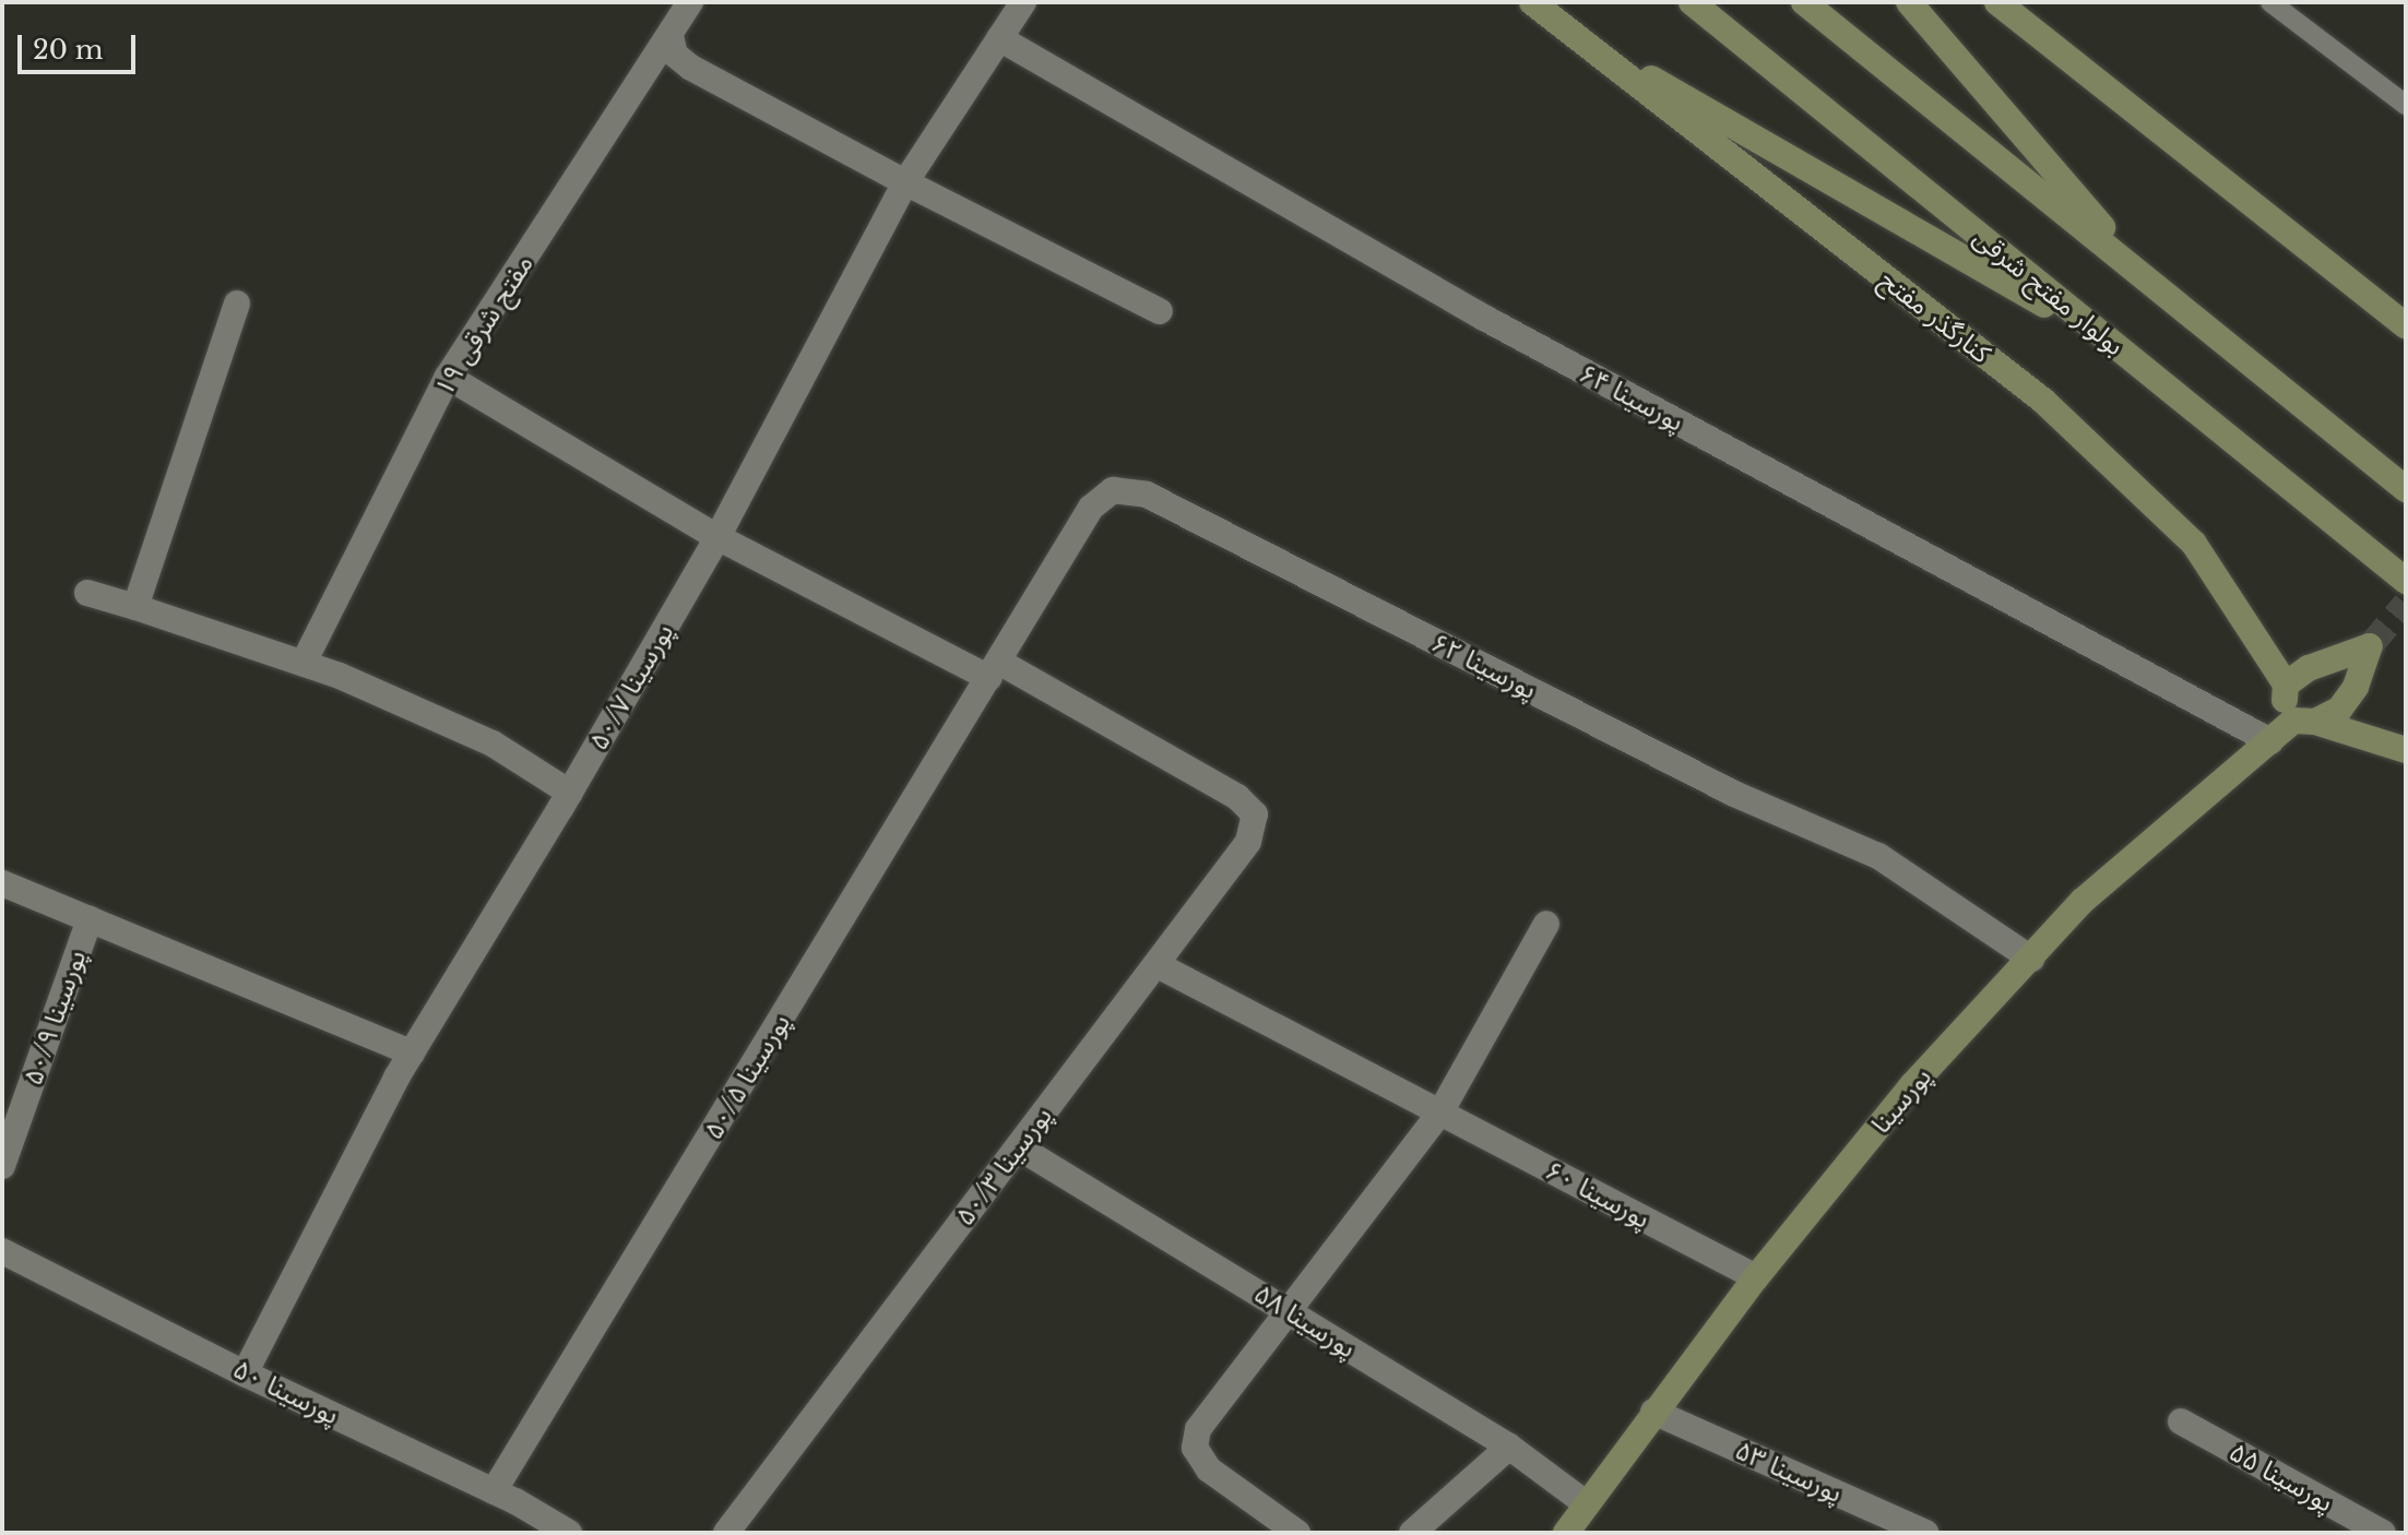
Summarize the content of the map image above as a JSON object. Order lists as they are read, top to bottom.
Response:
{
  "streets": {
    "street": [
      "بولوار مفتح شرقی",
      "کنارگذر مفتح",
      "مفتح شرقی ۱۹",
      "پورسینا ۶۴",
      "پورسینا ۶۲",
      "پورسینا ۵۰/۷",
      "پورسینا ۵۰/۹",
      "پورسینا ۵۰/۵",
      "پورسینا",
      "پورسینا ۵۰/۳",
      "پورسینا ۶۰",
      "پورسینا ۵۸",
      "پورسینا ۵۰",
      "پورسینا ۵۳",
      "پورسینا ۵۵"
    ]
  },
  "crossings": [
    ["کنارگذر مفتح", "پورسینا"],
    ["پورسینا ۶۴", "پورسینا ۵۰/۷"],
    ["پورسینا ۶۴", "پورسینا"],
    ["پورسینا ۶۲", "پورسینا ۵۰/۵"],
    ["پورسینا ۶۲", "پورسینا"],
    ["پورسینا ۶۲", "پورسینا ۵۰/۳"],
    ["پورسینا ۵۰/۷", "پورسینا ۵۰"],
    ["پورسینا ۵۰/۵", "پورسینا ۵۰/۳"],
    ["پورسینا ۵۰/۵", "پورسینا ۵۰"],
    ["پورسینا", "پورسینا ۶۰"],
    ["پورسینا", "پورسینا ۵۸"],
    ["پورسینا", "پورسینا ۵۳"],
    ["پورسینا ۵۰/۳", "پورسینا ۶۰"],
    ["پورسینا ۵۰/۳", "پورسینا ۵۸"]
  ],
  "scale_bar": "20 m"
}
